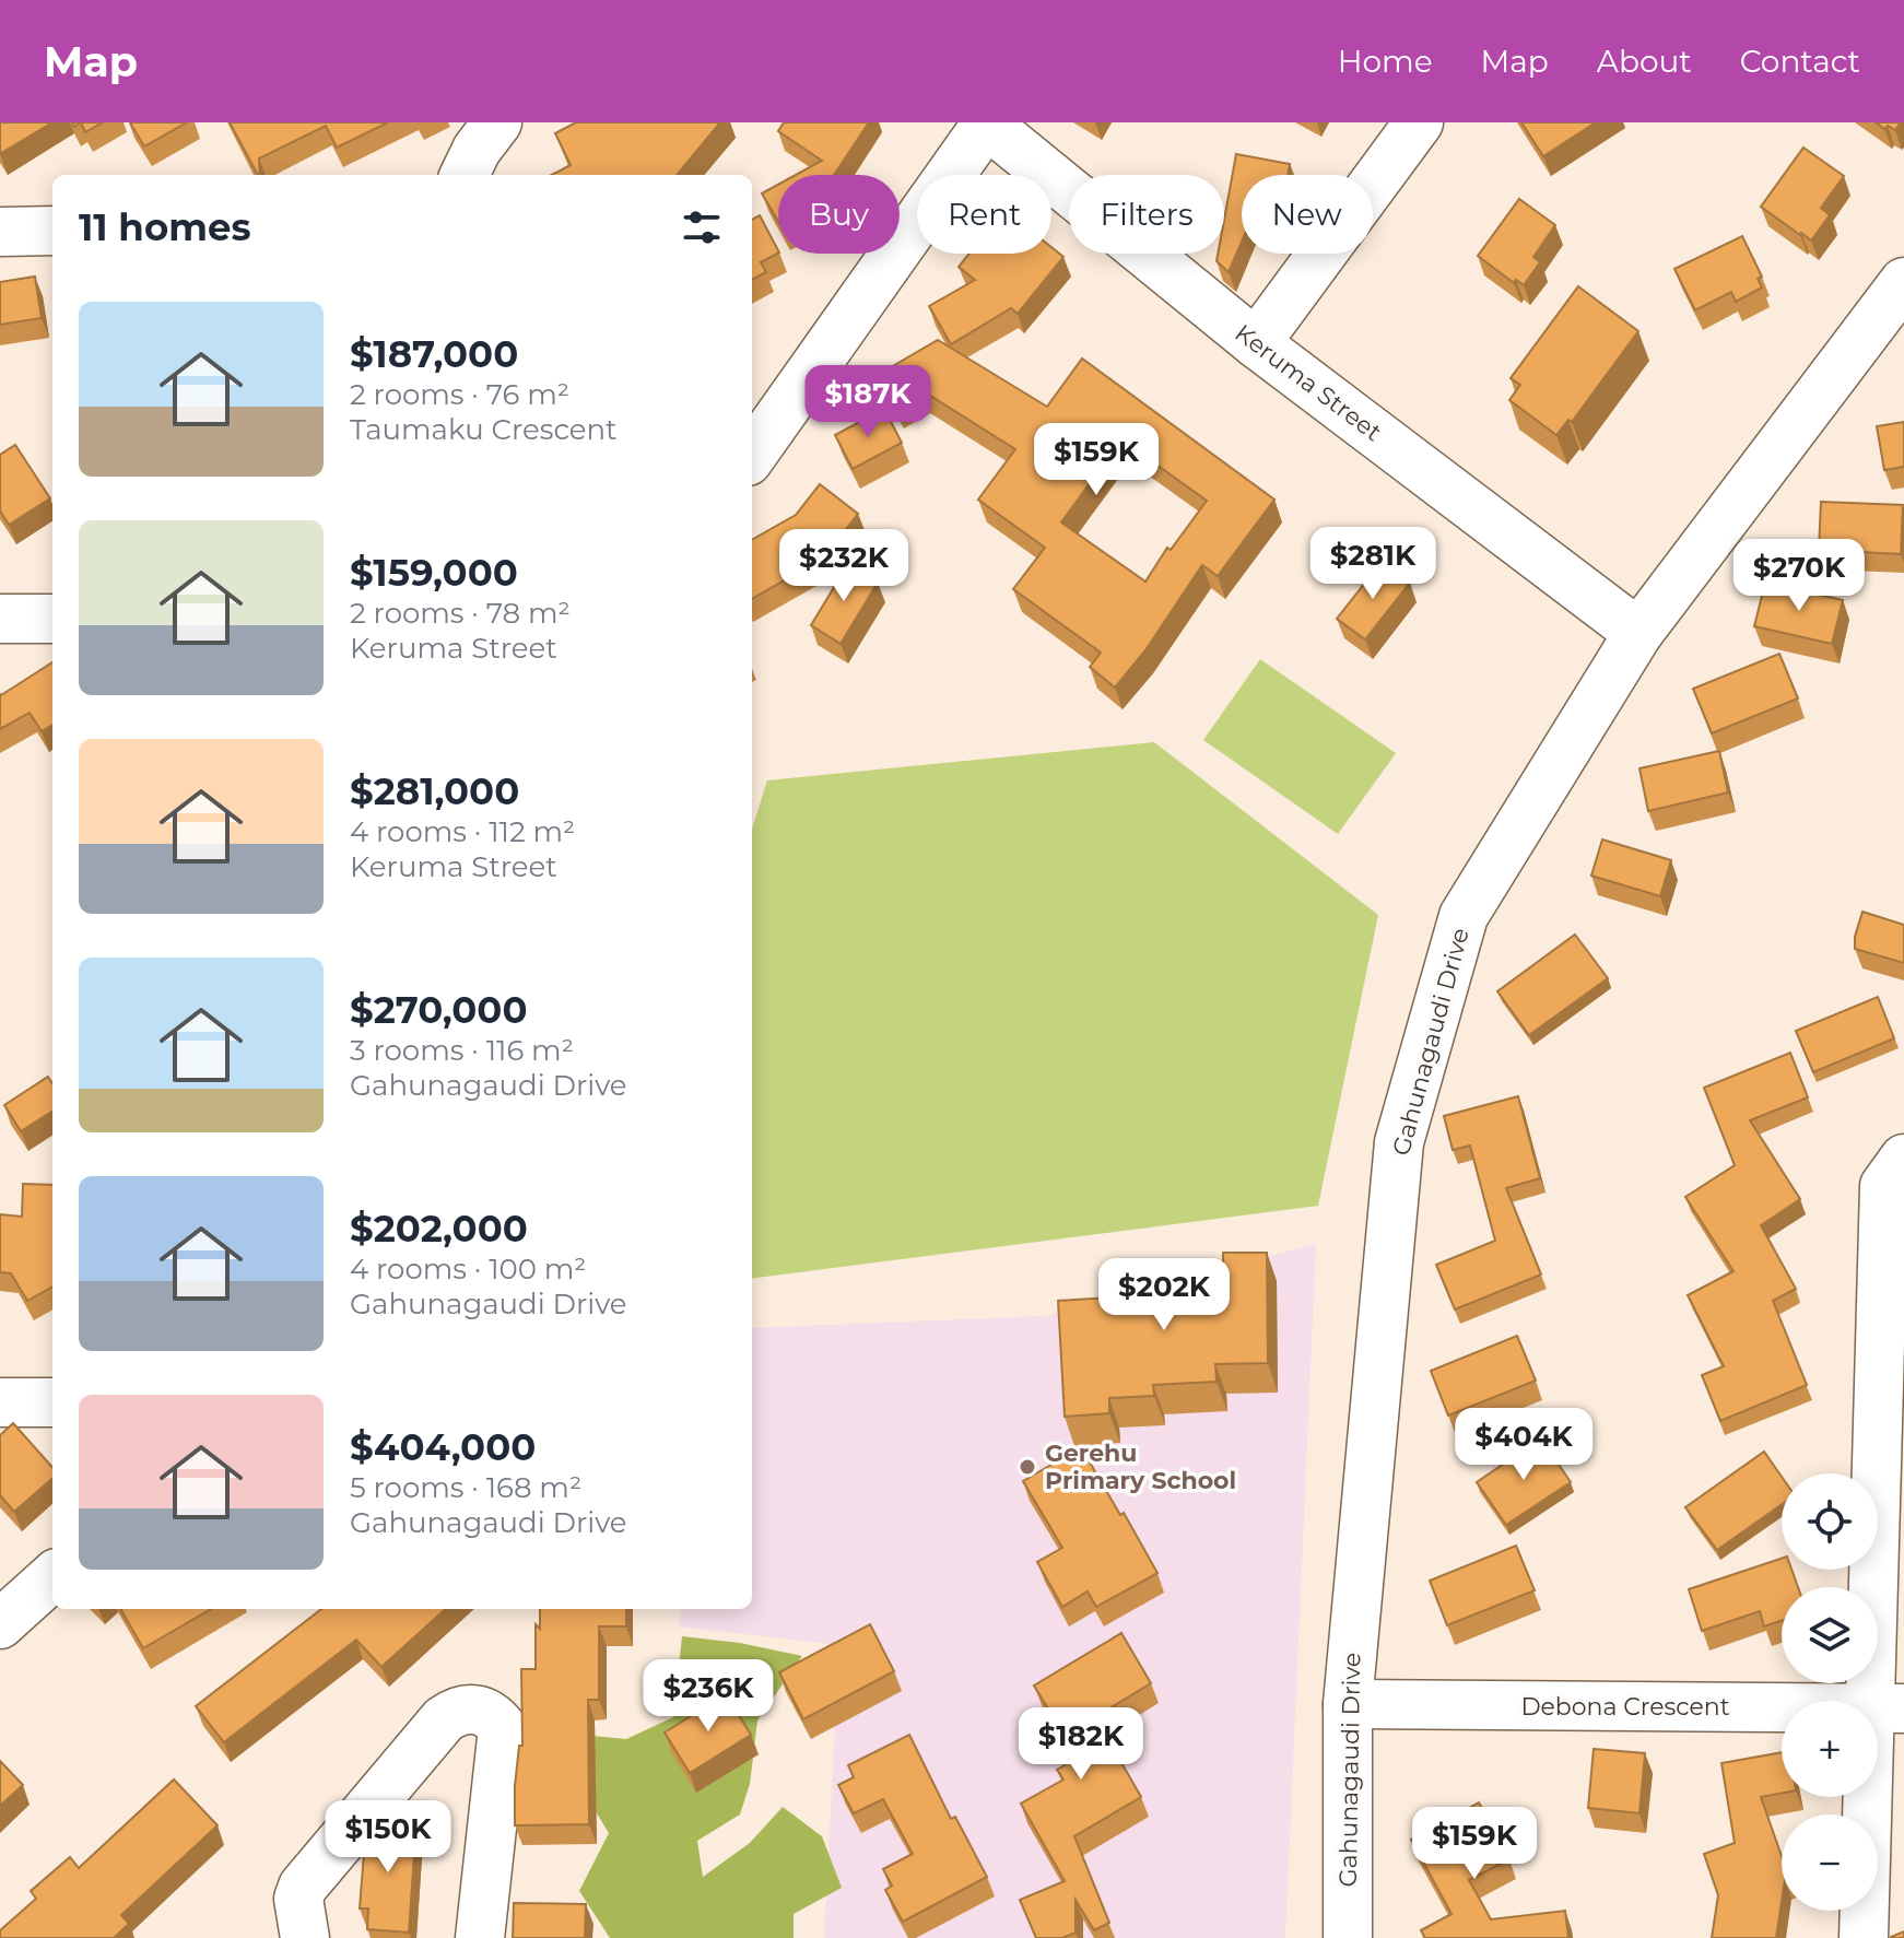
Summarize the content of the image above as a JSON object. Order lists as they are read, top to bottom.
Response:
{
  "streets": {
    "street": ["Keruma Street", "Gahunagaudi Drive", "Debona Crescent"]
  },
  "crossings": [
    ["Keruma Street", "Gahunagaudi Drive"],
    ["Gahunagaudi Drive", "Debona Crescent"]
  ],
  "places": ["Gerehu Primary School"],
  "page": {
    "header": "Map",
    "nav": [
      "Home",
      "Map",
      "About",
      "Contact"
    ],
    "chip": [
      "Buy",
      "Rent",
      "Filters",
      "New"
    ],
    "heading": "11 homes",
    "list": [
      {
        "name": "$187,000",
        "note": "2 rooms · 76 m² · Taumaku Crescent"
      },
      {
        "name": "$159,000",
        "note": "2 rooms · 78 m² · Keruma Street"
      },
      {
        "name": "$281,000",
        "note": "4 rooms · 112 m² · Keruma Street"
      },
      {
        "name": "$270,000",
        "note": "3 rooms · 116 m² · Gahunagaudi Drive"
      },
      {
        "name": "$202,000",
        "note": "4 rooms · 100 m² · Gahunagaudi Drive"
      },
      {
        "name": "$404,000",
        "note": "5 rooms · 168 m² · Gahunagaudi Drive"
      }
    ],
    "price": [
      "$187K",
      "$159K",
      "$281K",
      "$232K",
      "$270K",
      "$202K",
      "$404K",
      "$236K",
      "$182K",
      "$150K",
      "$159K"
    ],
    "map_buttons": ["+", "−"]
  }
}
